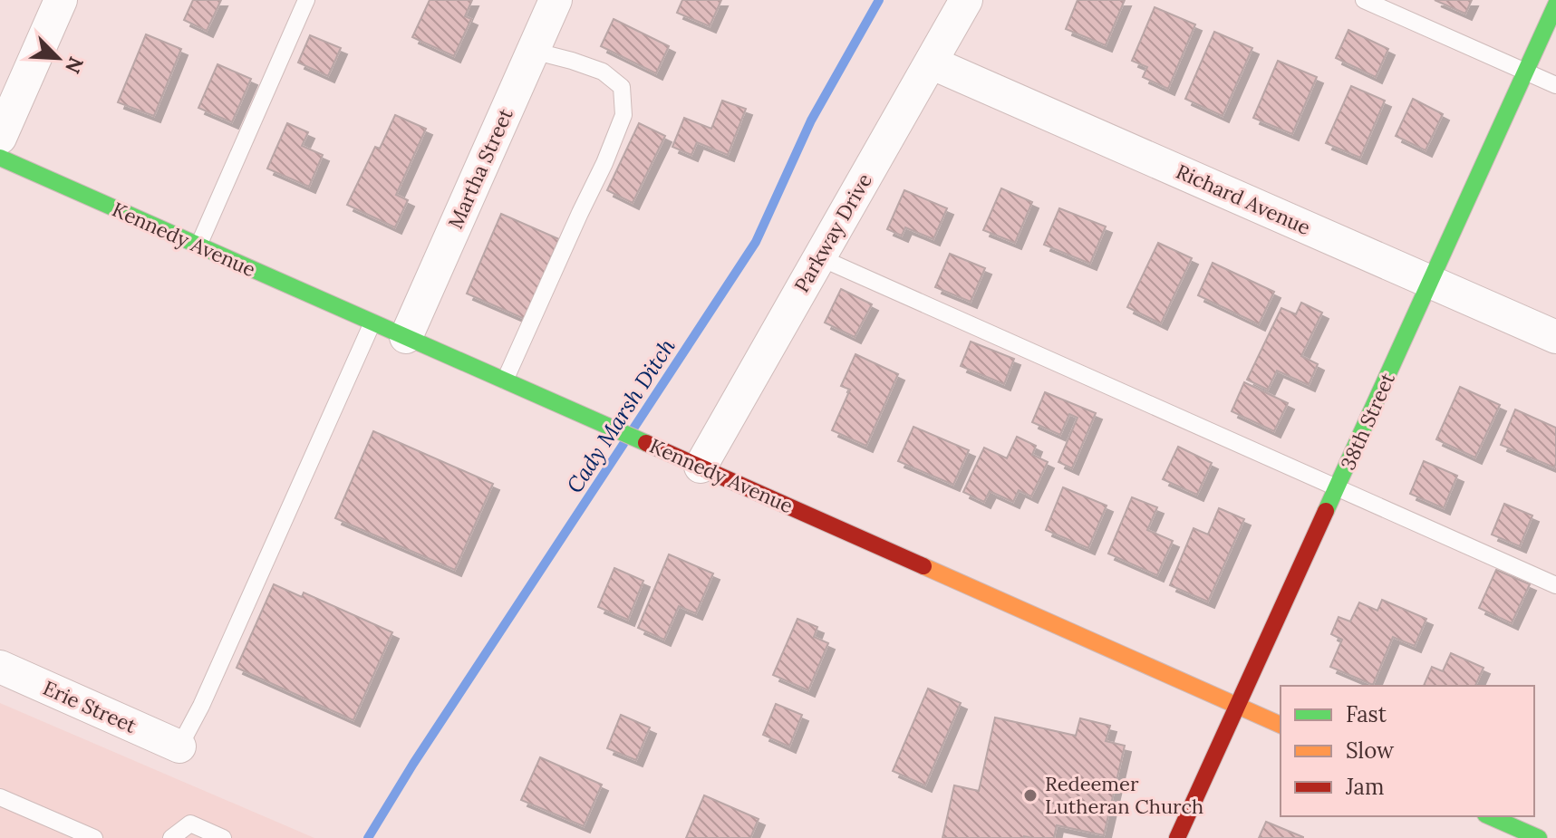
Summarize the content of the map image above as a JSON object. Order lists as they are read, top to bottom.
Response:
{
  "streets": {
    "street": [
      "Martha Street",
      "Richard Avenue",
      "Parkway Drive",
      "Kennedy Avenue",
      "38th Street",
      "Erie Street"
    ]
  },
  "crossings": [
    ["Martha Street", "Kennedy Avenue"],
    ["Richard Avenue", "Parkway Drive"],
    ["Richard Avenue", "38th Street"],
    ["Parkway Drive", "Kennedy Avenue"],
    ["Kennedy Avenue", "38th Street"]
  ],
  "water": ["Cady Marsh Ditch"],
  "places": ["Redeemer Lutheran Church"],
  "legend": ["Fast", "Slow", "Jam"],
  "north": "bottom right"
}
